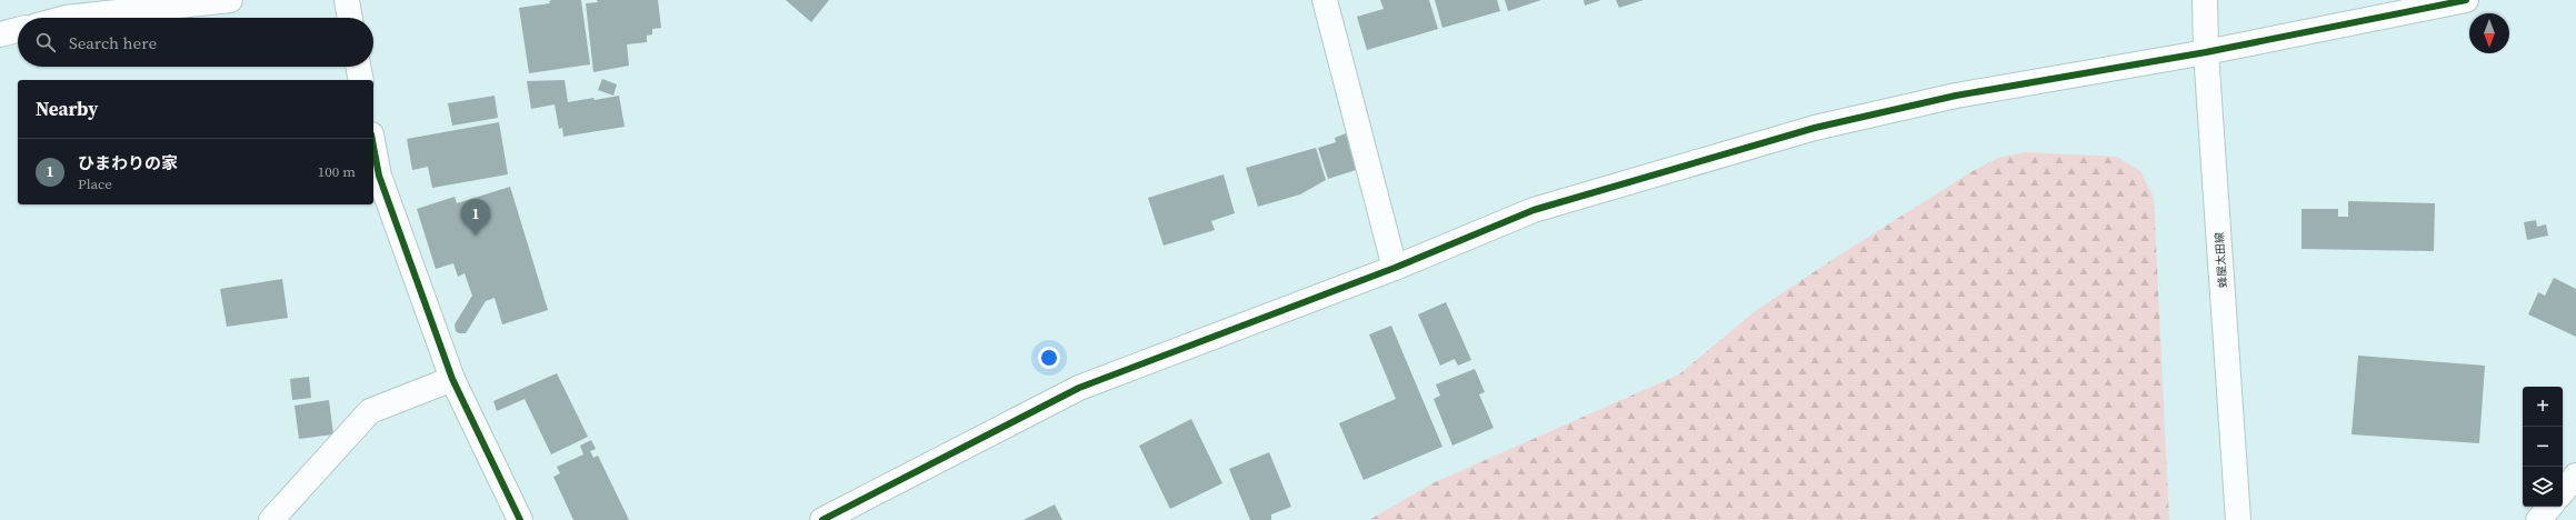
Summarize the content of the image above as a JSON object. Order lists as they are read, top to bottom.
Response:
{
  "streets": {
    "street": ["蜂屋太田線"]
  },
  "north": "bottom",
  "page": {
    "search": "Search here",
    "heading": "Nearby",
    "list": [
      {
        "mark": "1",
        "name": "ひまわりの家",
        "note": "Place",
        "value": "100 m"
      }
    ],
    "pins": "1",
    "map_buttons": ["+", "−"]
  }
}
